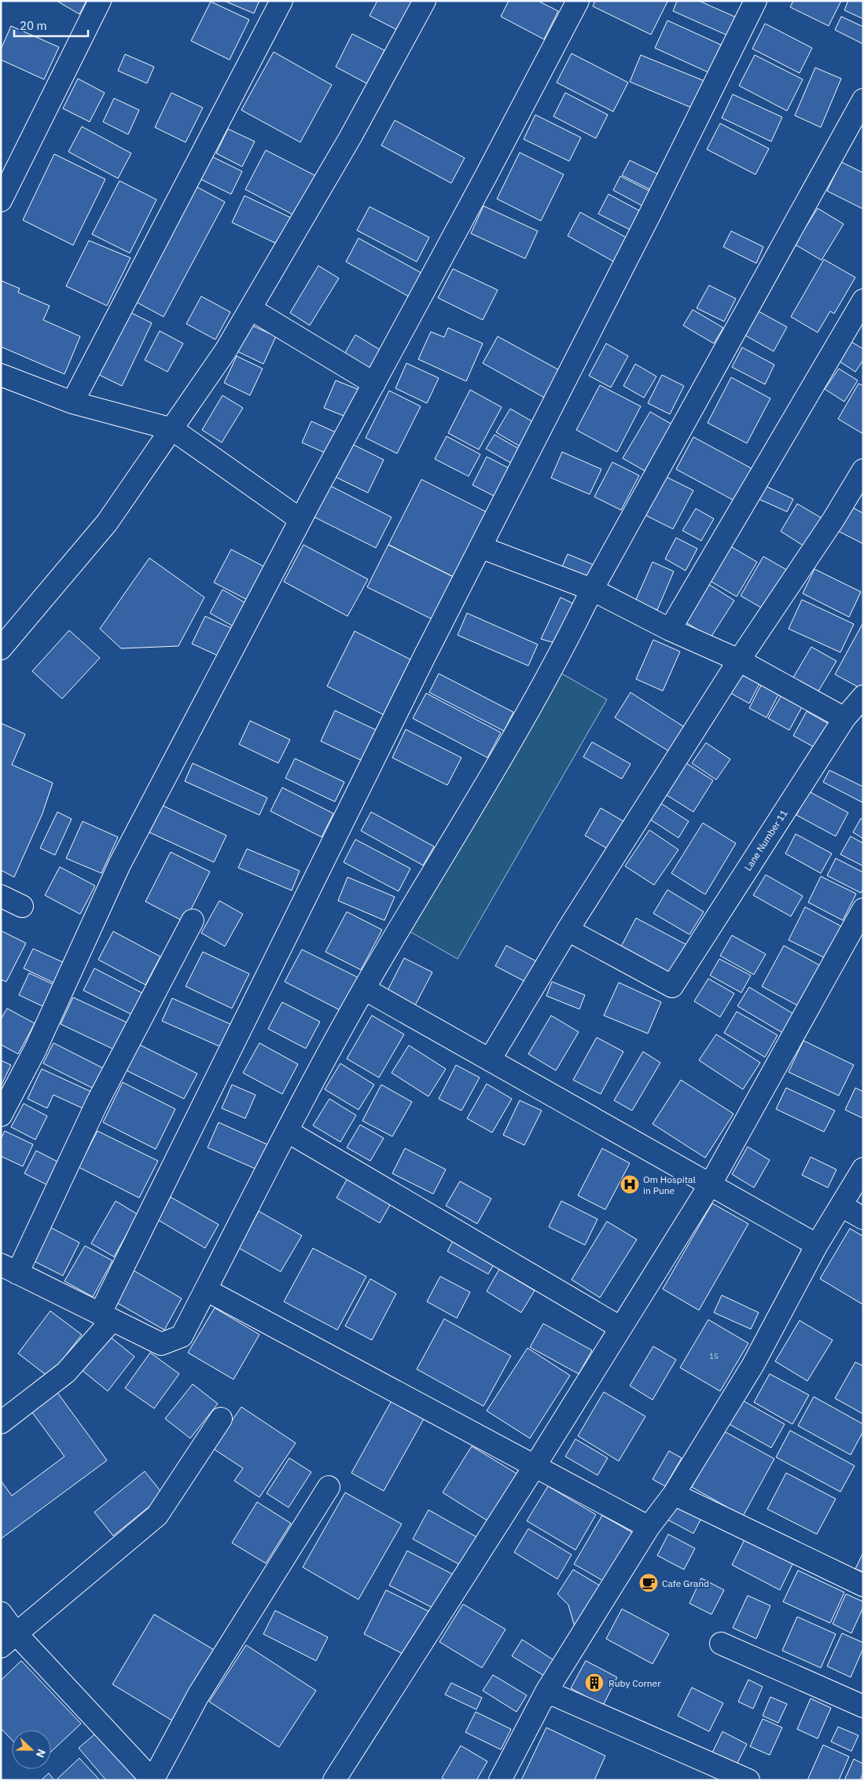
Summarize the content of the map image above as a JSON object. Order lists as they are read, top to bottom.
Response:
{
  "streets": {
    "street": ["Lane Number 11"]
  },
  "places": {
    "hospital": ["Om Hospital in Pune"],
    "cafe": ["Cafe Grand"],
    "building": ["Ruby Corner"]
  },
  "house_numbers": ["15"],
  "scale_bar": "20 m",
  "north": "right"
}
